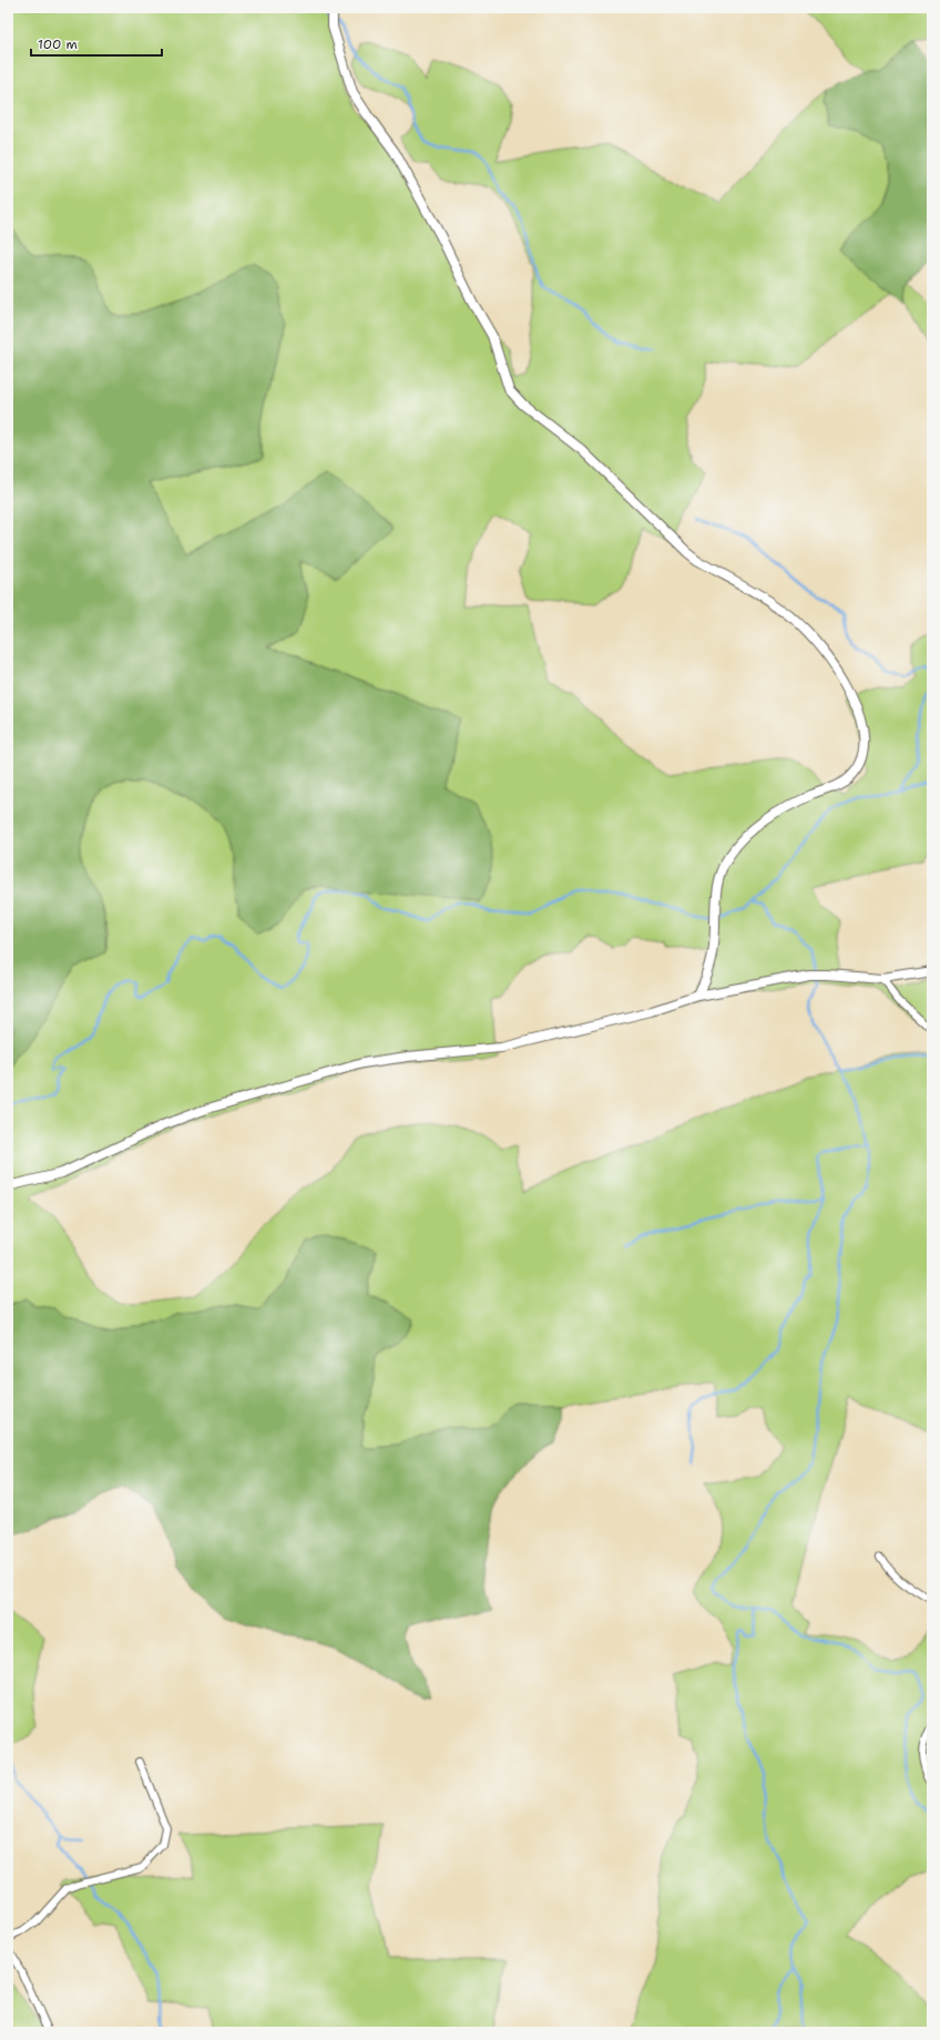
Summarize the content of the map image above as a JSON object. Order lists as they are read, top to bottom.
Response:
{
  "scale_bar": "100 m"
}
